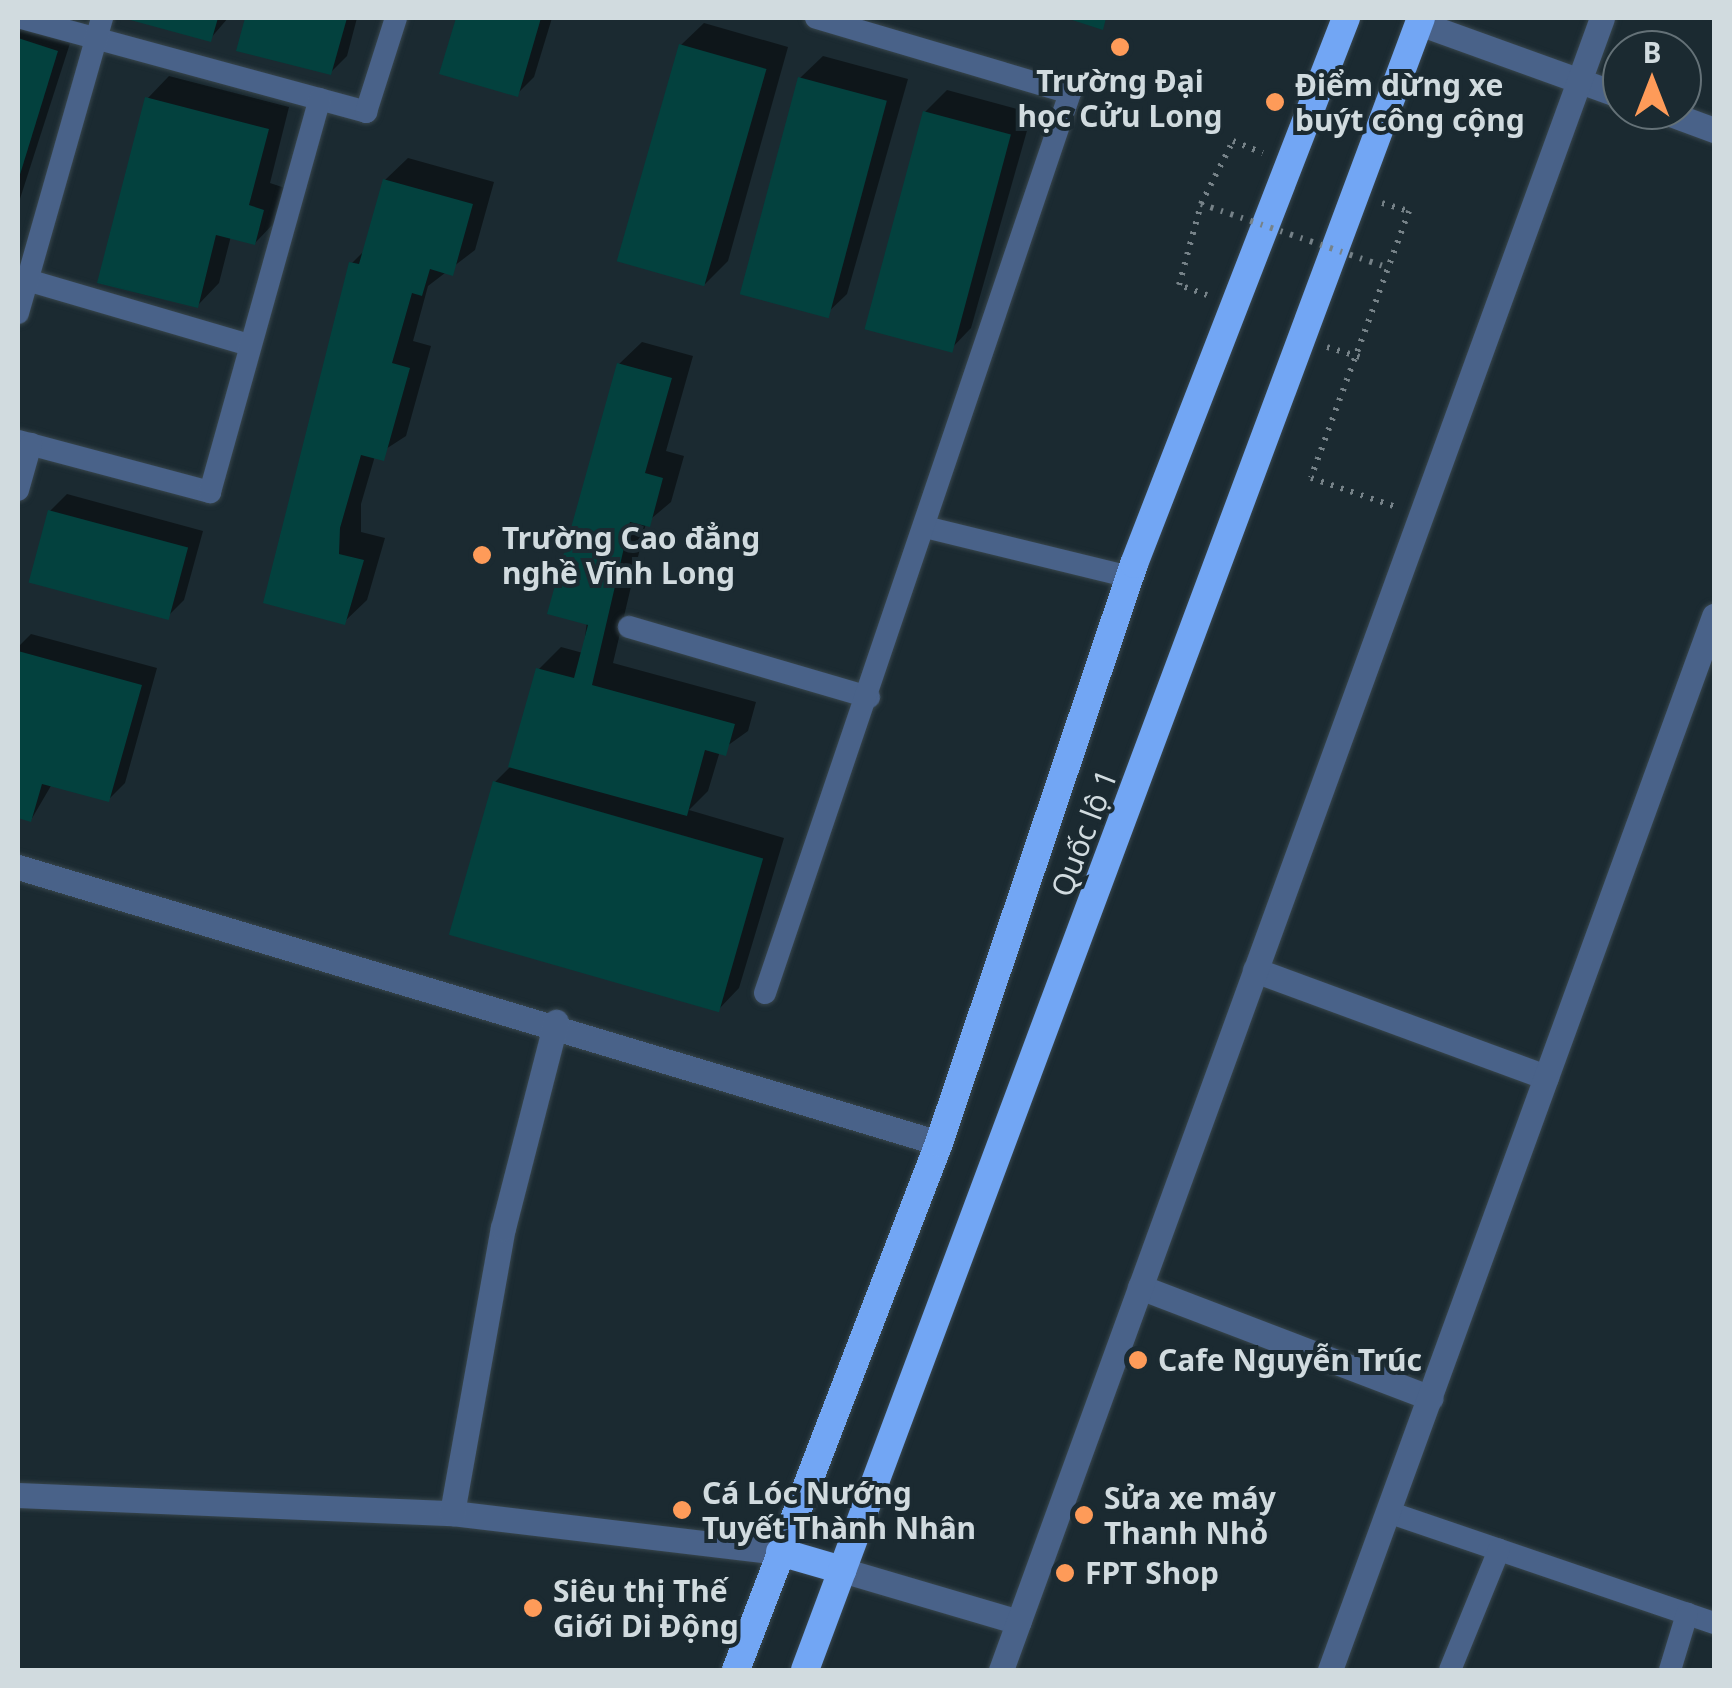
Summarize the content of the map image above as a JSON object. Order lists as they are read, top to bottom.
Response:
{
  "streets": {
    "highway": ["Quốc lộ 1"]
  },
  "places": [
    "Trường Đại học Cửu Long",
    "Điểm dừng xe buýt công cộng",
    "Trường Cao đẳng nghề Vĩnh Long",
    "Cafe Nguyễn Trúc",
    "Cá Lóc Nướng Tuyết Thành Nhân",
    "Sửa xe máy Thanh Nhỏ",
    "FPT Shop",
    "Siêu thị Thế Giới Di Động"
  ],
  "north": "top"
}
